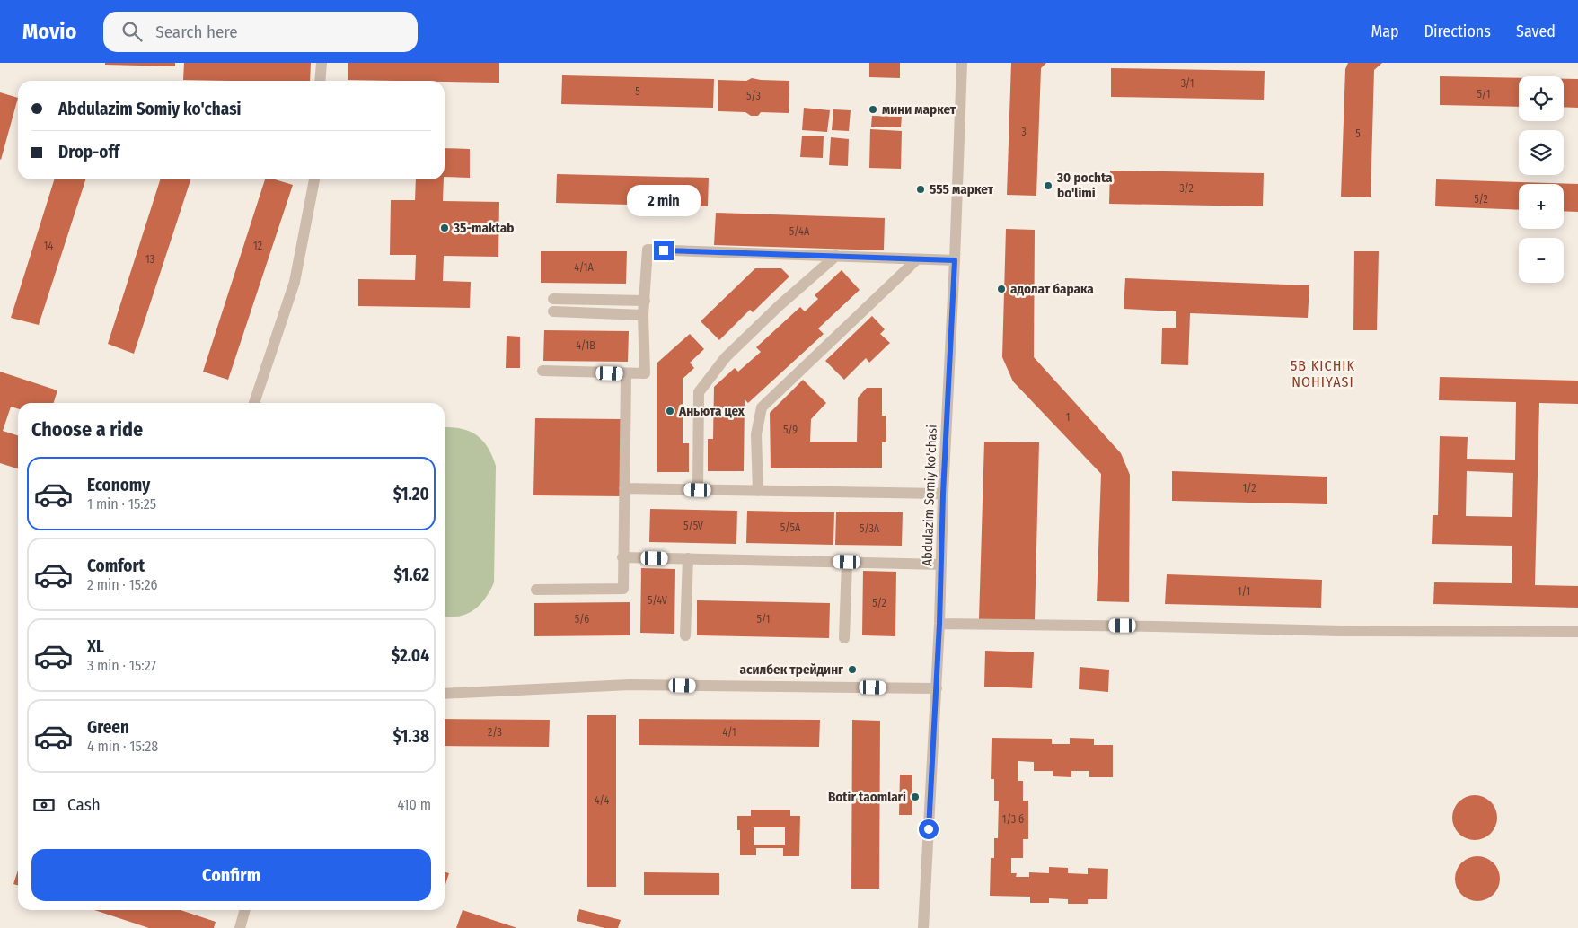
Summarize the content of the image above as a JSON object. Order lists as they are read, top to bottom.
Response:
{
  "streets": {
    "street": ["Abdulazim Somiy ko'chasi"]
  },
  "districts": ["5B KICHIK NOHIYASI"],
  "places": [
    "мини маркет",
    "30 pochta bo'limi",
    "555 маркет",
    "35-maktab",
    "адолат барака",
    "Аньюта цех",
    "асилбек трейдинг",
    "Botir taomlari"
  ],
  "house_numbers": [
    "3/1",
    "5",
    "5/1",
    "5/3",
    "3",
    "5",
    "3/2",
    "5/2",
    "5/4A",
    "14",
    "12",
    "13",
    "4/1A",
    "4/1B",
    "1",
    "5/9",
    "1/2",
    "5/5V",
    "5/5A",
    "5/3A",
    "1/1",
    "5/4V",
    "5/2",
    "5/6",
    "5/1",
    "2/3",
    "4/1",
    "4/4",
    "1/3 б"
  ],
  "page": {
    "header": "Movio",
    "search": "Search here",
    "nav": ["Map", "Directions", "Saved"],
    "map_buttons": ["+", "−"],
    "banner": ["Abdulazim Somiy ko'chasi", "Drop-off"],
    "bubble": "2 min",
    "heading": "Choose a ride",
    "list": [
      {
        "name": "Economy",
        "note": "1 min · 15:25",
        "value": "$1.20"
      },
      {
        "name": "Comfort",
        "note": "2 min · 15:26",
        "value": "$1.62"
      },
      {
        "name": "XL",
        "note": "3 min · 15:27",
        "value": "$2.04"
      },
      {
        "name": "Green",
        "note": "4 min · 15:28",
        "value": "$1.38"
      }
    ],
    "pay": ["Cash", "410 m"],
    "buttons": "Confirm"
  }
}
